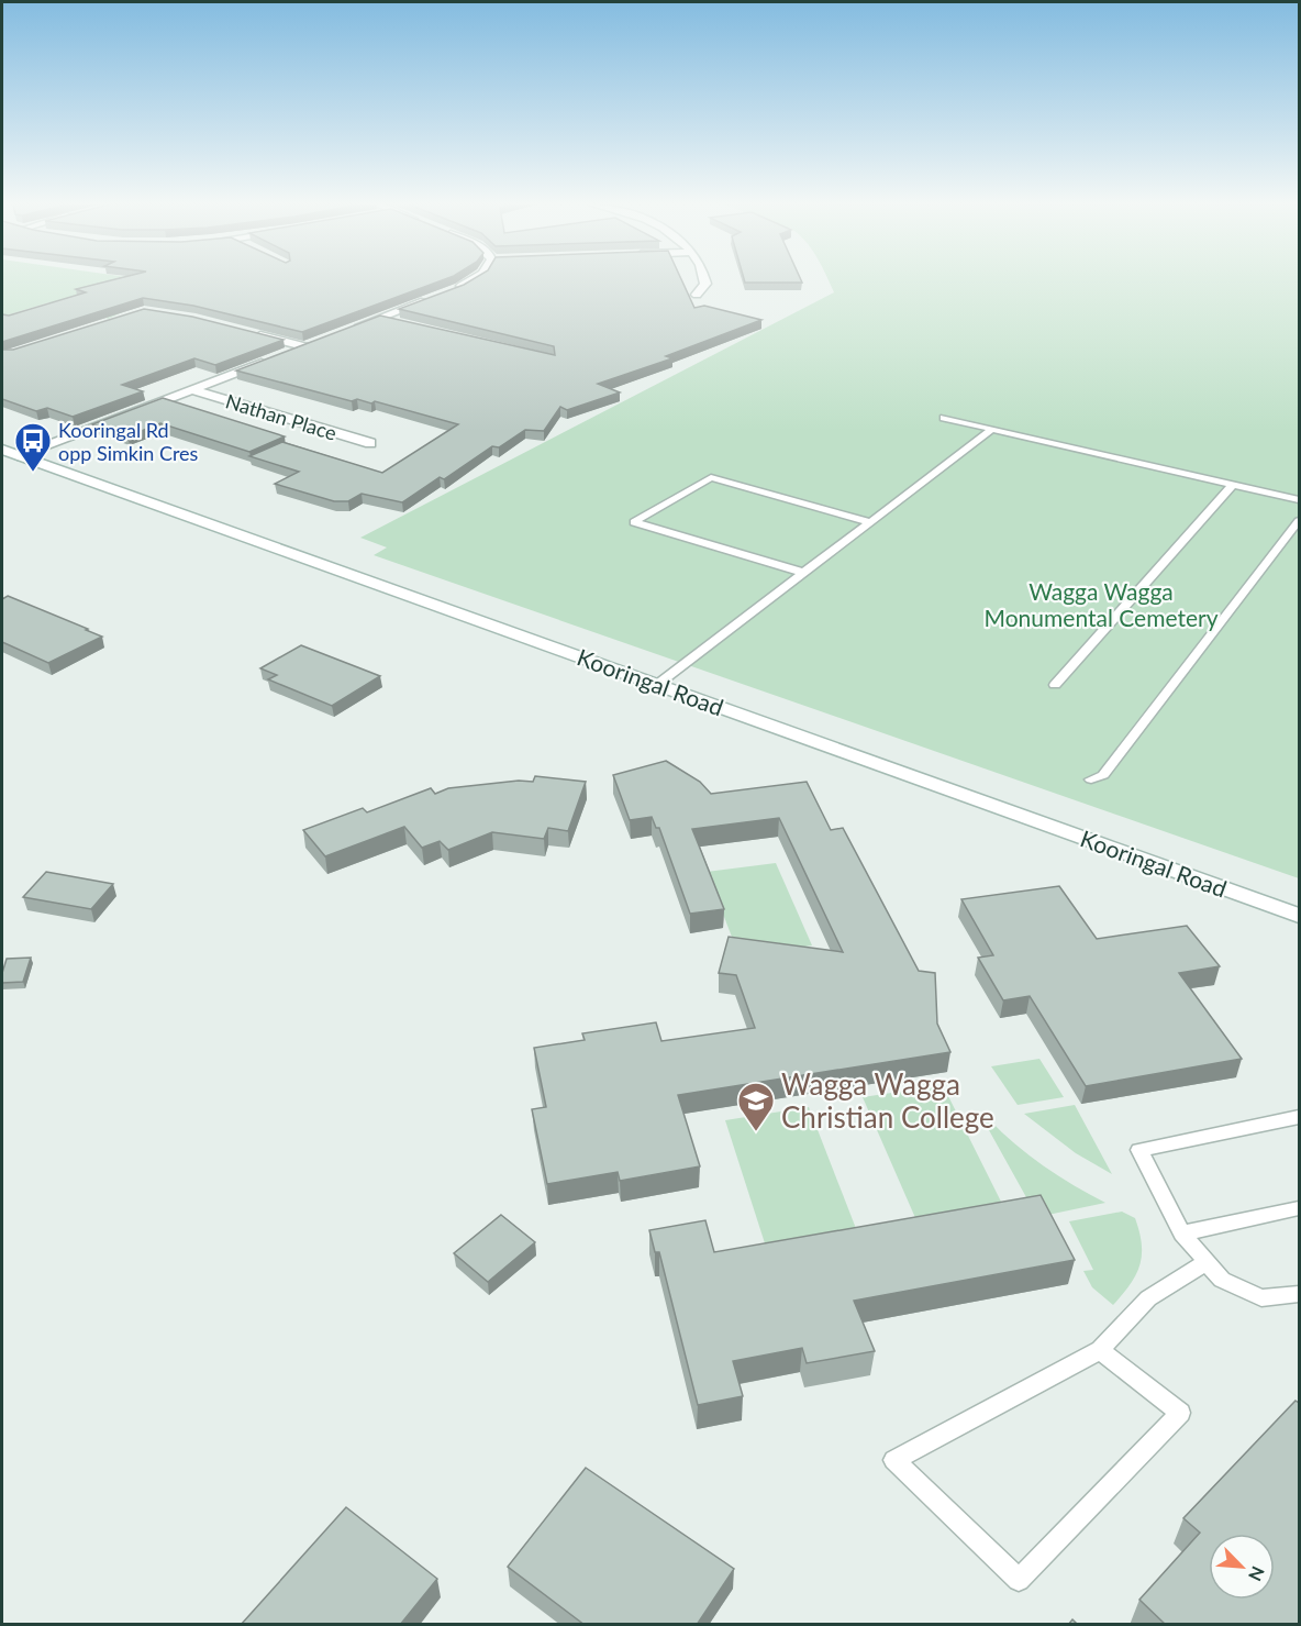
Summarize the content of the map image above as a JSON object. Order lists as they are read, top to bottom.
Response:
{
  "streets": {
    "street": ["Nathan Place", "Kooringal Road"]
  },
  "parks": ["Wagga Wagga Monumental Cemetery"],
  "places": {
    "bus stop": ["Kooringal Rd opp Simkin Cres"],
    "school or university": ["Wagga Wagga Christian College"]
  },
  "north": "bottom right"
}
